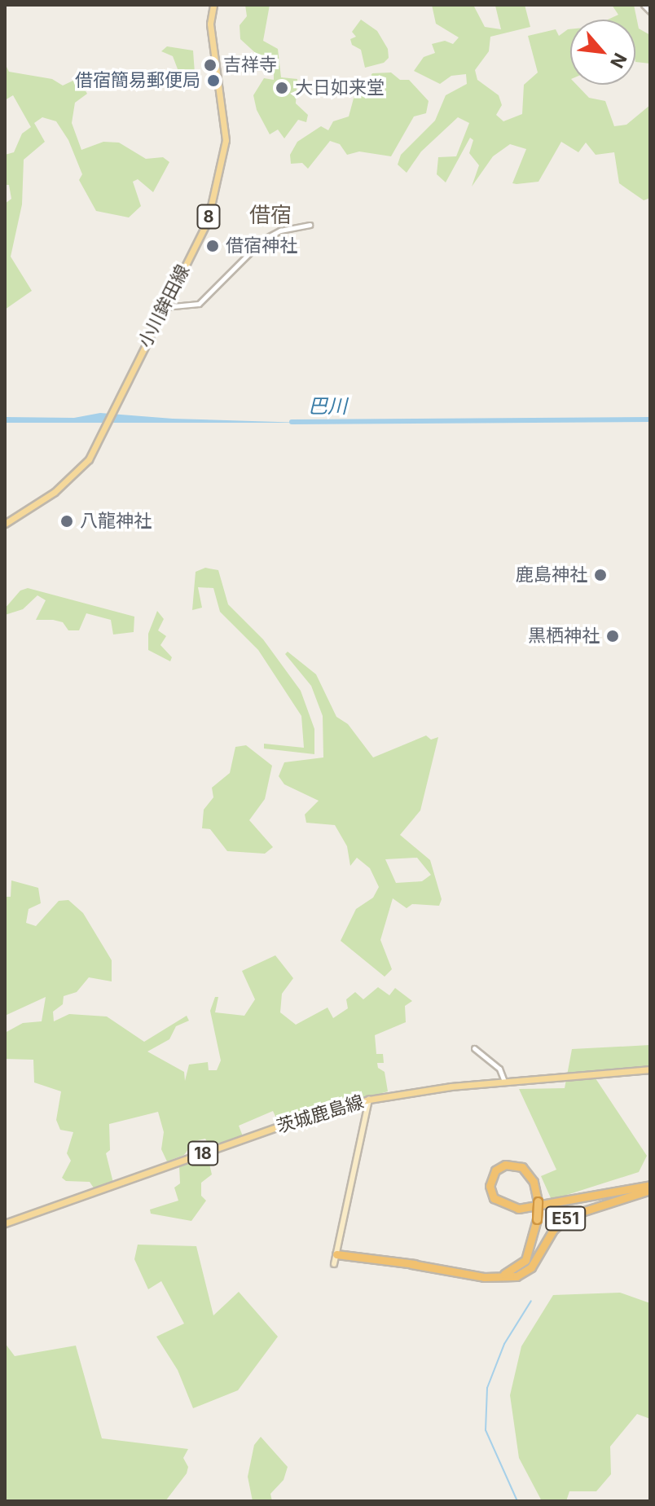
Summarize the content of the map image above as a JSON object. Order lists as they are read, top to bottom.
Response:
{
  "streets": {
    "highway": ["E51"],
    "main road": [
      "8",
      "小川鉾田線",
      "茨城鹿島線",
      "18"
    ]
  },
  "districts": ["借宿"],
  "water": ["巴川"],
  "places": [
    "吉祥寺",
    "借宿簡易郵便局",
    "大日如来堂",
    "借宿神社",
    "八龍神社",
    "鹿島神社",
    "黒栖神社"
  ],
  "north": "bottom right"
}
